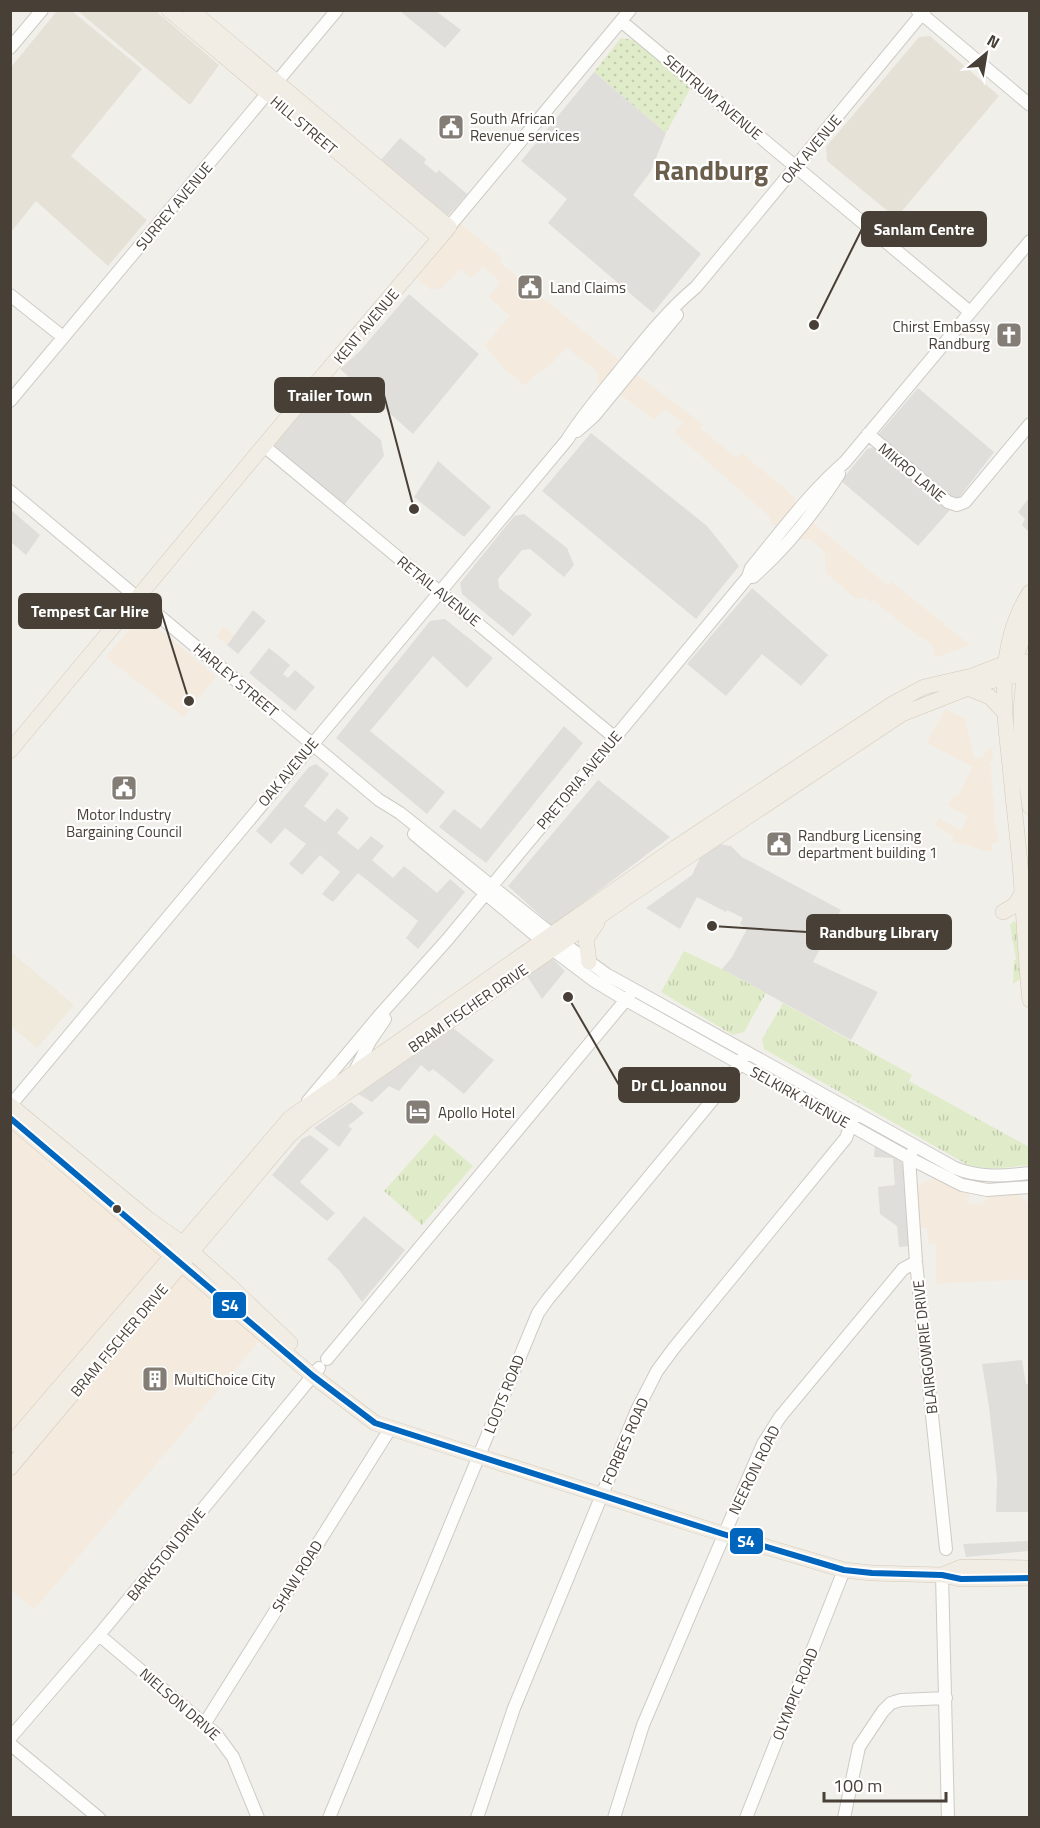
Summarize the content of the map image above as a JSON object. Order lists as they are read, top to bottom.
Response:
{
  "streets": {
    "main road": ["HILL STREET", "KENT AVENUE", "BRAM FISCHER DRIVE"],
    "street": [
      "SENTRUM AVENUE",
      "OAK AVENUE",
      "SURREY AVENUE",
      "MIKRO LANE",
      "RETAIL AVENUE",
      "HARLEY STREET",
      "PRETORIA AVENUE",
      "SELKIRK AVENUE",
      "BLAIRGOWRIE DRIVE",
      "LOOTS ROAD",
      "FORBES ROAD",
      "NEERON ROAD",
      "BARKSTON DRIVE",
      "SHAW ROAD",
      "OLYMPIC ROAD",
      "NIELSON DRIVE"
    ]
  },
  "crossings": [
    ["SENTRUM AVENUE", "OAK AVENUE"],
    ["SENTRUM AVENUE", "KENT AVENUE"],
    ["SENTRUM AVENUE", "PRETORIA AVENUE"],
    ["HILL STREET", "SURREY AVENUE"],
    ["HILL STREET", "KENT AVENUE"],
    ["OAK AVENUE", "RETAIL AVENUE"],
    ["OAK AVENUE", "HARLEY STREET"],
    ["KENT AVENUE", "RETAIL AVENUE"],
    ["KENT AVENUE", "HARLEY STREET"],
    ["MIKRO LANE", "PRETORIA AVENUE"],
    ["RETAIL AVENUE", "PRETORIA AVENUE"],
    ["HARLEY STREET", "PRETORIA AVENUE"],
    ["HARLEY STREET", "BRAM FISCHER DRIVE"],
    ["HARLEY STREET", "SELKIRK AVENUE"],
    ["PRETORIA AVENUE", "BRAM FISCHER DRIVE"],
    ["BRAM FISCHER DRIVE", "SELKIRK AVENUE"],
    ["SELKIRK AVENUE", "BLAIRGOWRIE DRIVE"],
    ["SELKIRK AVENUE", "LOOTS ROAD"],
    ["SELKIRK AVENUE", "FORBES ROAD"],
    ["SELKIRK AVENUE", "BARKSTON DRIVE"],
    ["BLAIRGOWRIE DRIVE", "NEERON ROAD"],
    ["BARKSTON DRIVE", "NIELSON DRIVE"],
    ["SHAW ROAD", "NIELSON DRIVE"]
  ],
  "districts": ["Randburg"],
  "places": {
    "public building": [
      "South African Revenue services",
      "Land Claims",
      "Motor Industry Bargaining Council",
      "Randburg Licensing department building 1"
    ],
    "other": [
      "Sanlam Centre",
      "Trailer Town",
      "Tempest Car Hire",
      "Randburg Library",
      "Dr CL Joannou"
    ],
    "church": ["Chirst Embassy Randburg"],
    "hotel": ["Apollo Hotel"],
    "building": ["MultiChoice City"]
  },
  "lines": ["transit line S4"],
  "scale_bar": "100 m",
  "north": "top right"
}
